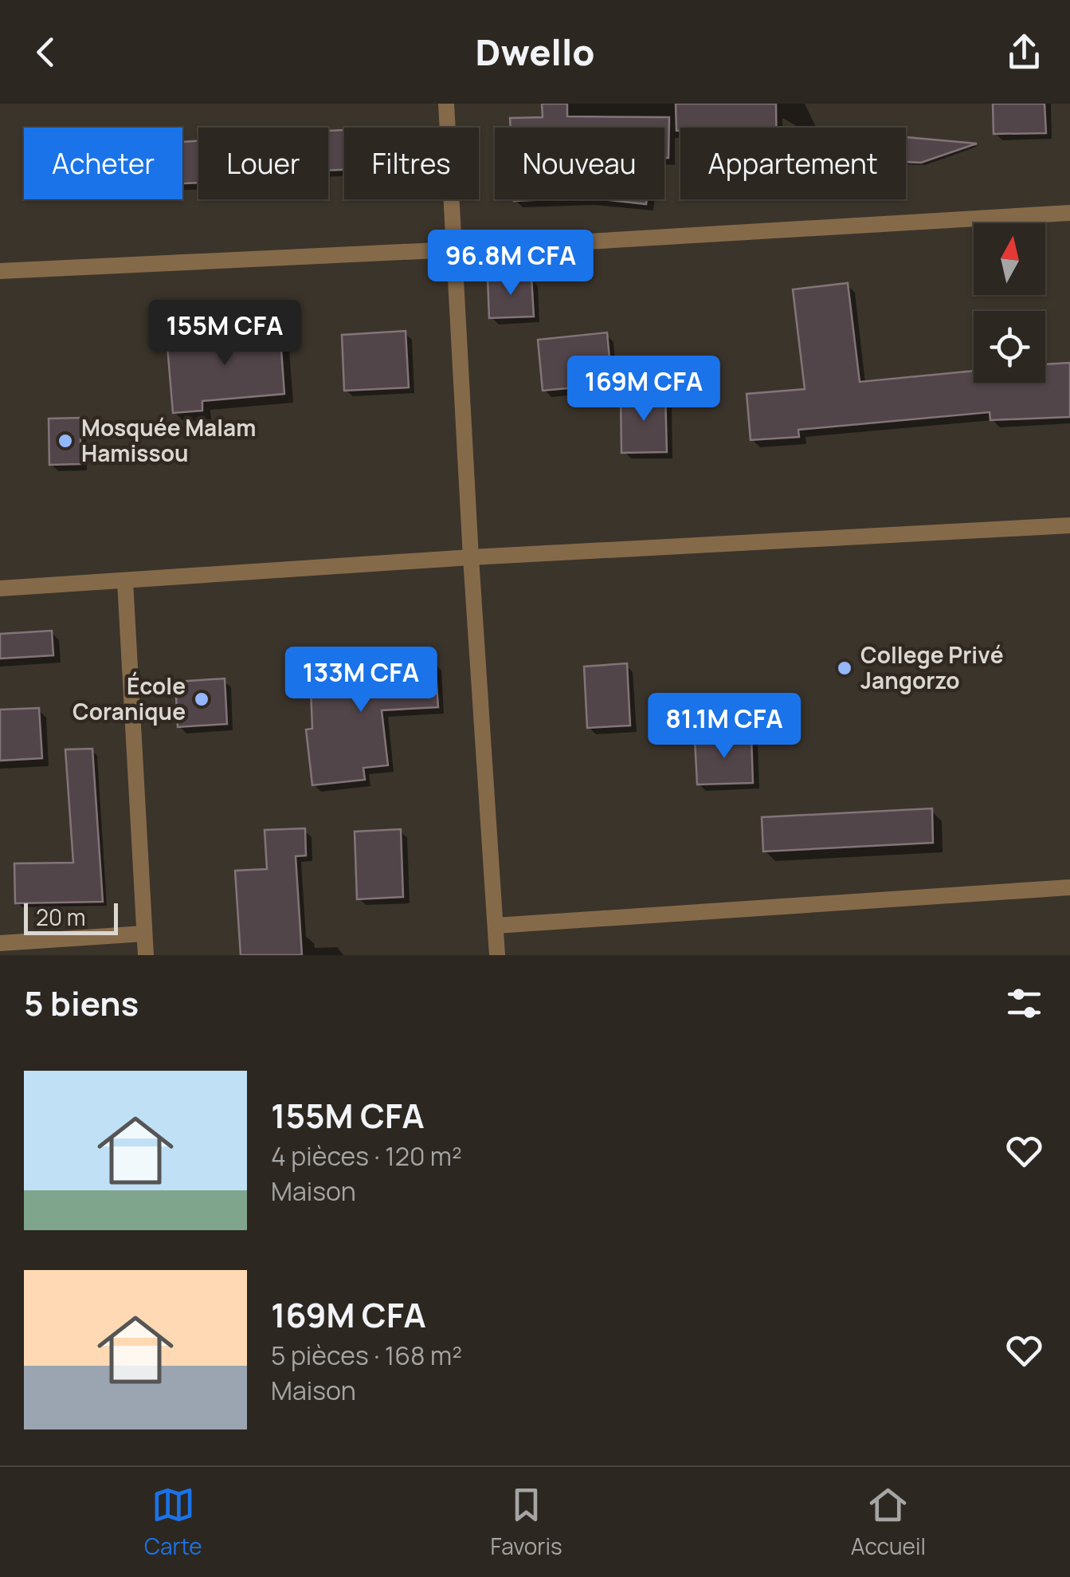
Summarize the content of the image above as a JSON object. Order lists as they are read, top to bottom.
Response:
{
  "places": ["Mosquée Malam Hamissou", "College Privé Jangorzo", "École Coranique"],
  "scale_bar": "20 m",
  "north": "top",
  "page": {
    "header": "Dwello",
    "chip": [
      "Acheter",
      "Louer",
      "Filtres",
      "Nouveau",
      "Appartement"
    ],
    "price": [
      "96.8M CFA",
      "155M CFA",
      "169M CFA",
      "133M CFA",
      "81.1M CFA"
    ],
    "scale": "20 m",
    "heading": "5 biens",
    "list": [
      {
        "name": "155M CFA",
        "note": "4 pièces · 120 m² · Maison"
      },
      {
        "name": "169M CFA",
        "note": "5 pièces · 168 m² · Maison"
      }
    ],
    "tabs": ["Carte", "Favoris", "Accueil"]
  }
}
